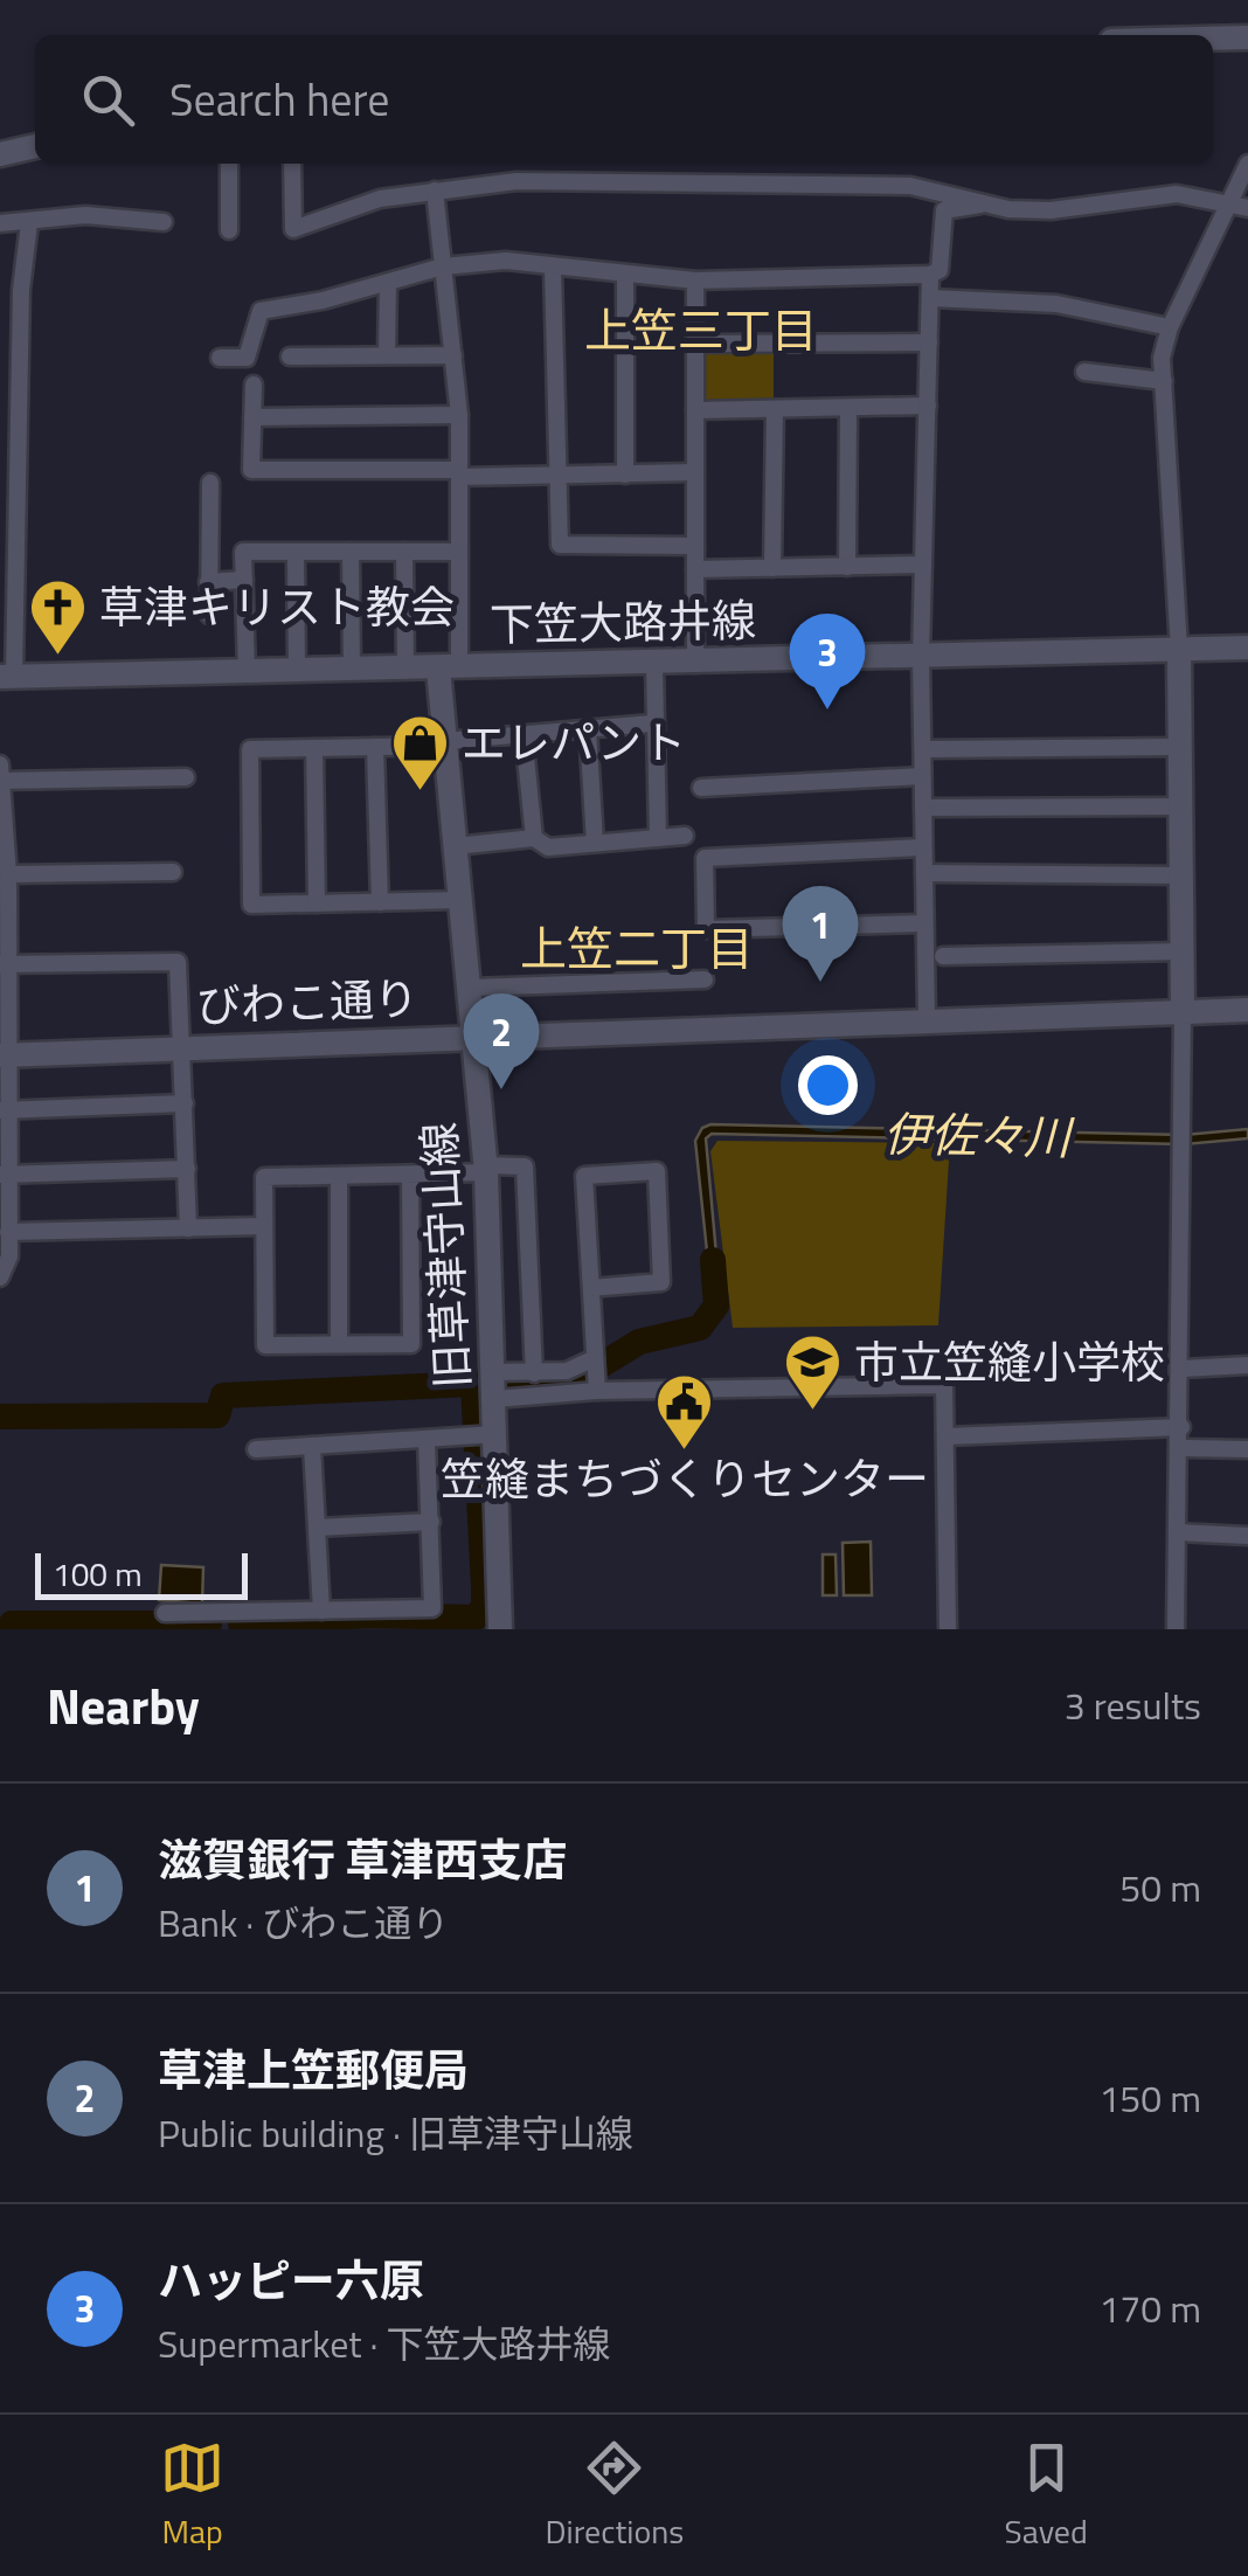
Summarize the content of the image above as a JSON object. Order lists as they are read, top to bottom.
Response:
{
  "streets": {
    "street": ["下笠大路井線", "びわこ通り", "旧草津守山線"]
  },
  "crossings": [
    ["下笠大路井線", "旧草津守山線"],
    ["びわこ通り", "旧草津守山線"]
  ],
  "districts": ["上笠三丁目", "上笠二丁目"],
  "water": ["伊佐々川"],
  "places": {
    "church": ["草津キリスト教会"],
    "shop": ["エレパント"],
    "school or university": ["市立笠縫小学校"],
    "public building": ["笠縫まちづくりセンター"]
  },
  "scale_bar": "100 m",
  "page": {
    "search": "Search here",
    "pins": ["3", "1", "2"],
    "scale": "100 m",
    "heading": ["Nearby", "3 results"],
    "list": [
      {
        "mark": "1",
        "name": "滋賀銀行 草津西支店",
        "note": "Bank · びわこ通り",
        "value": "50 m"
      },
      {
        "mark": "2",
        "name": "草津上笠郵便局",
        "note": "Public building · 旧草津守山線",
        "value": "150 m"
      },
      {
        "mark": "3",
        "name": "ハッピー六原",
        "note": "Supermarket · 下笠大路井線",
        "value": "170 m"
      }
    ],
    "nav": ["Map", "Directions", "Saved"]
  }
}
